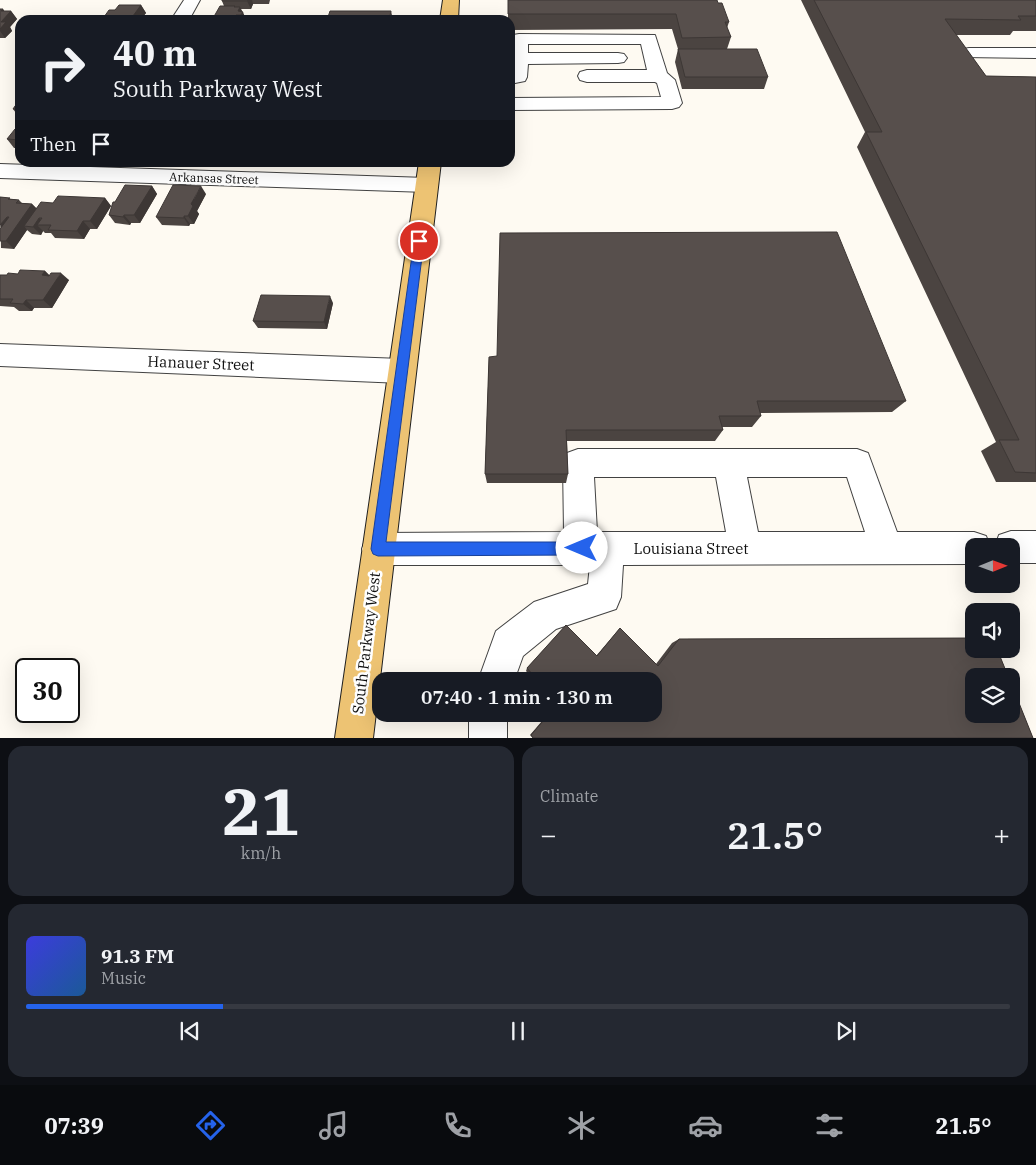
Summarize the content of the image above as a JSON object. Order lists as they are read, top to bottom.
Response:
{
  "streets": {
    "main road": ["South Parkway West"],
    "street": ["Arkansas Street", "Hanauer Street", "Louisiana Street"]
  },
  "crossings": [
    ["Arkansas Street", "South Parkway West"],
    ["Hanauer Street", "South Parkway West"],
    ["Louisiana Street", "South Parkway West"]
  ],
  "north": "right",
  "page": {
    "turn": ["40 m", "South Parkway West"],
    "then": "Then",
    "limit": "30",
    "trip": "07:40 · 1 min · 130 m",
    "tile": [
      ["21", "km/h"],
      "Climate"
    ],
    "heat": ["−", "21.5°", "+"],
    "song": ["91.3 FM", "Music"],
    "tabs": ["07:39", "21.5°"]
  }
}
